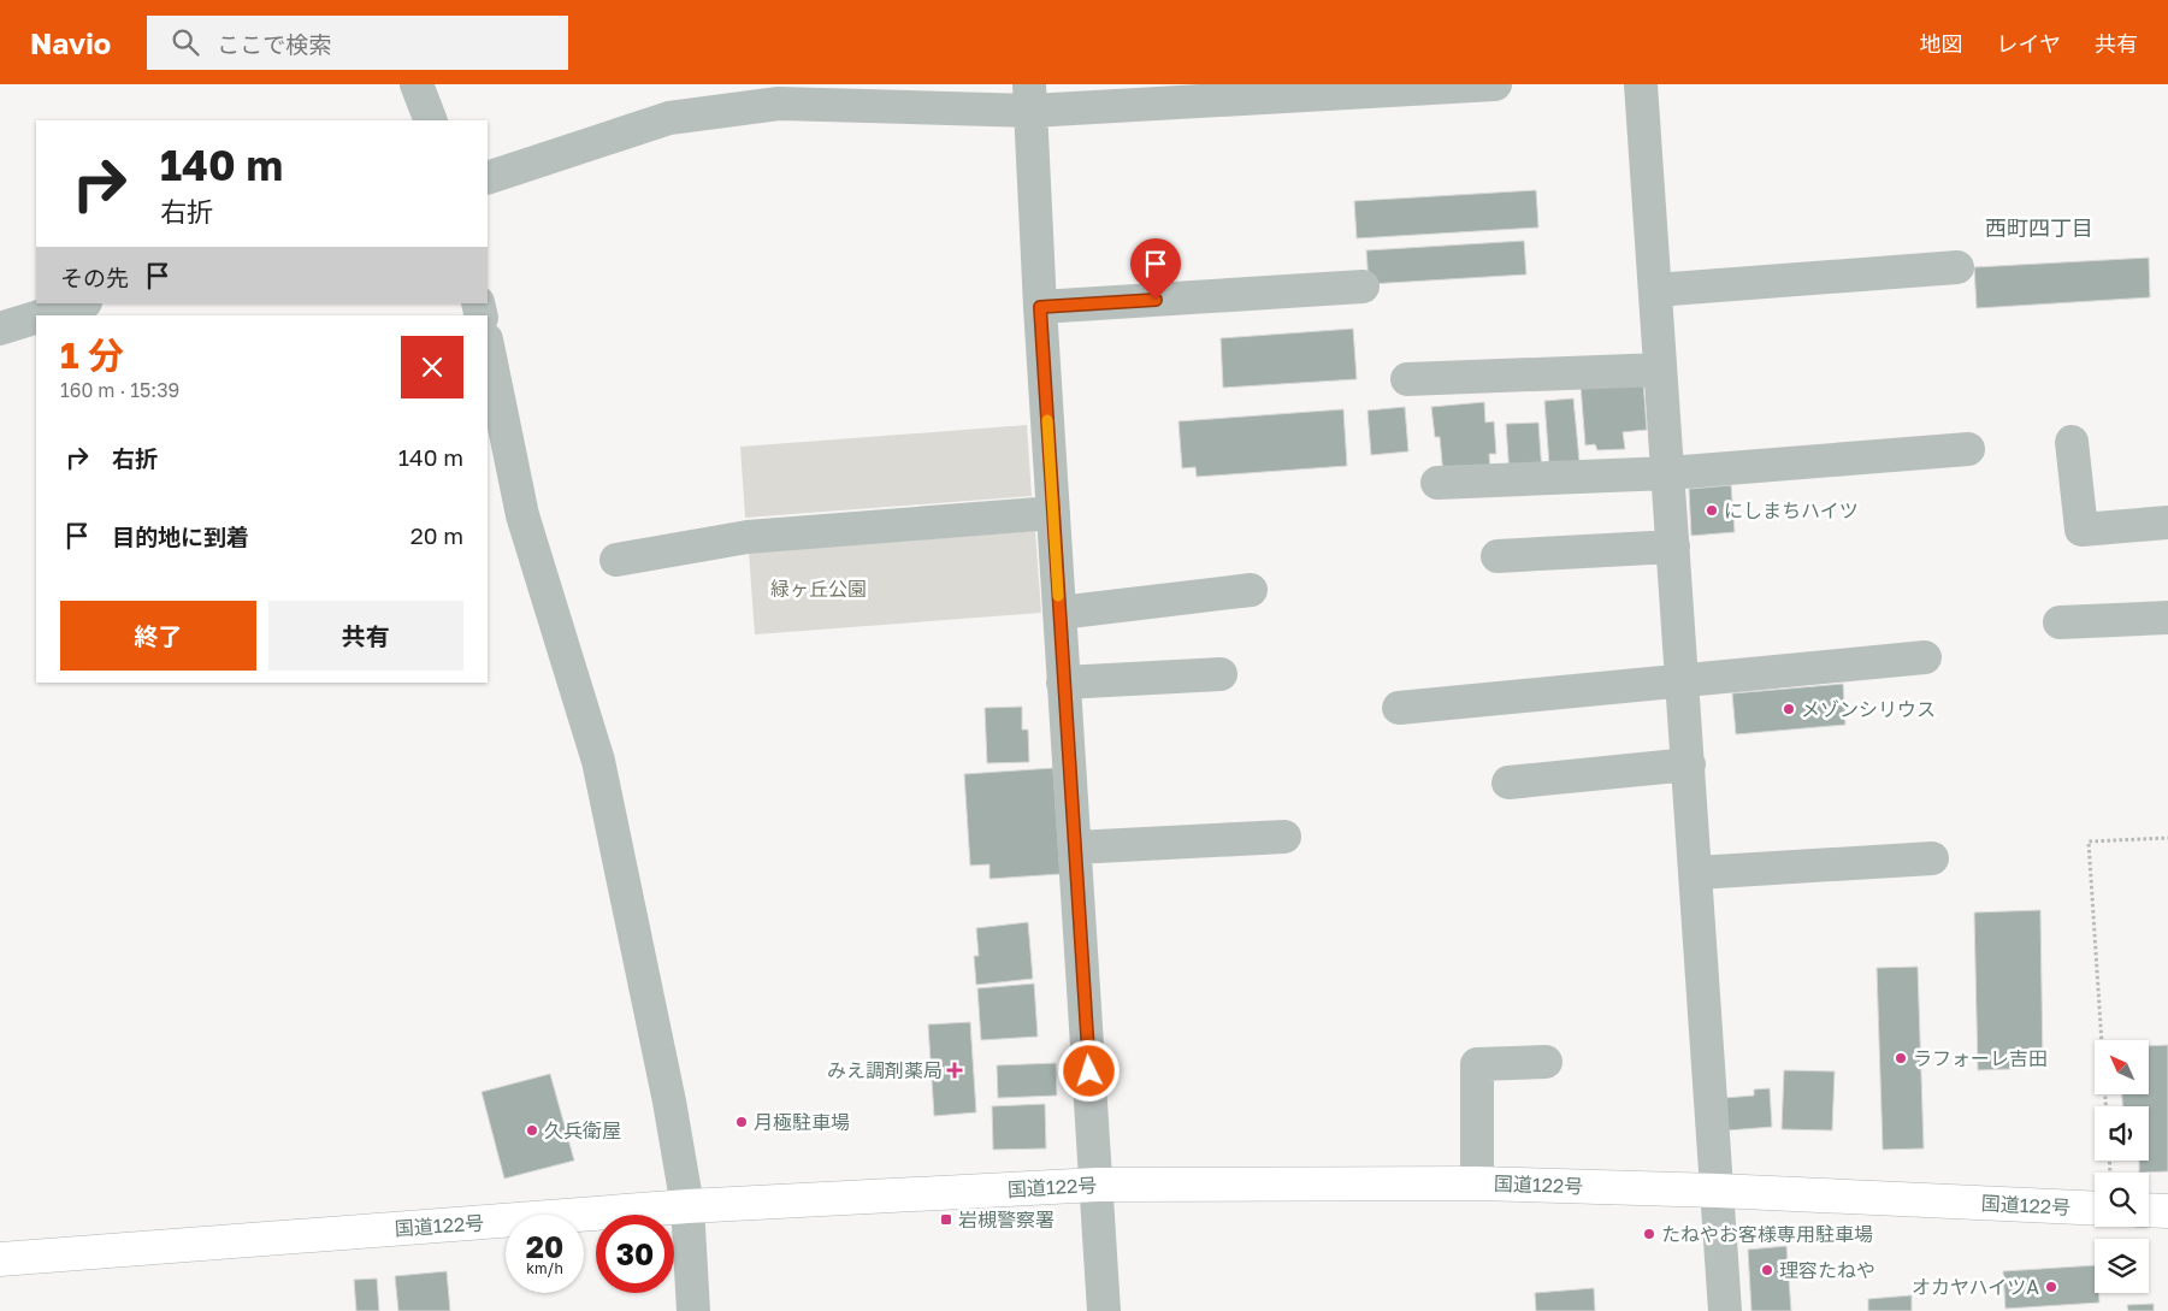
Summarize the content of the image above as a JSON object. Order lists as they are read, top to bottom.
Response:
{
  "streets": {
    "highway": ["国道122号"]
  },
  "districts": ["西町四丁目"],
  "parks": ["緑ヶ丘公園"],
  "places": {
    "other": [
      "にしまちハイツ",
      "メゾンシリウス",
      "ラフォーレ吉田",
      "月極駐車場",
      "久兵衛屋",
      "たねやお客様専用駐車場",
      "理容たねや",
      "オカヤハイツA"
    ],
    "health": ["みえ調剤薬局"],
    "transit": ["岩槻警察署"]
  },
  "north": "top left",
  "page": {
    "header": "Navio",
    "search": "ここで検索",
    "nav": ["地図", "レイヤ", "共有"],
    "turn": ["140 m", "右折"],
    "then": "その先",
    "heading": ["1 分", "160 m · 15:39"],
    "list": [
      {
        "name": "右折",
        "value": "140 m"
      },
      {
        "name": "目的地に到着",
        "value": "20 m"
      }
    ],
    "buttons": ["終了", "共有"],
    "speed": "20 km/h",
    "limit": "30"
  }
}
